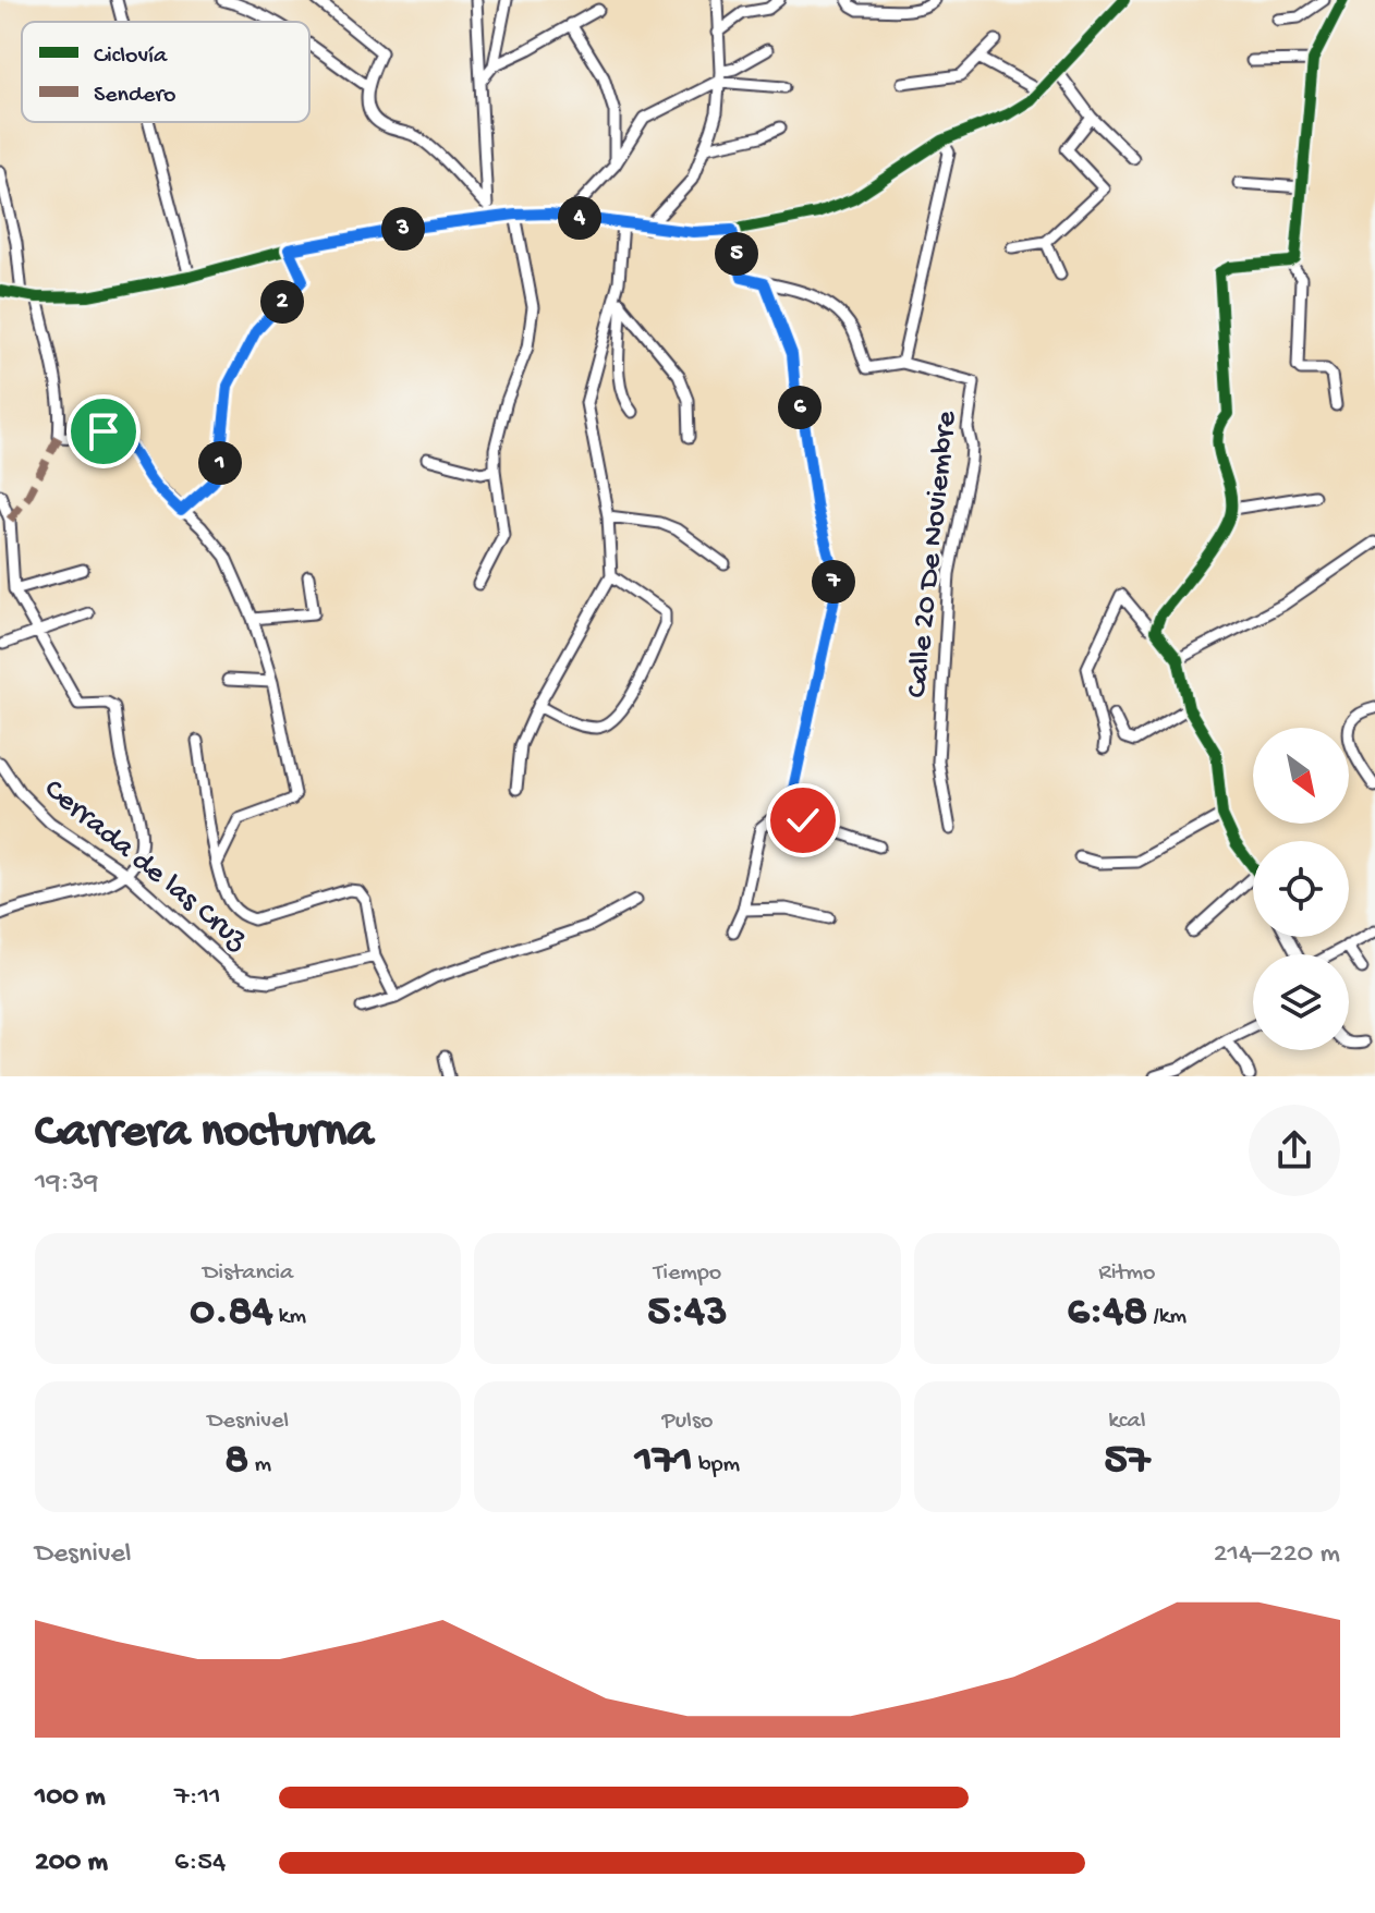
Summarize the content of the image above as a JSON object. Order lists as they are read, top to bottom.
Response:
{
  "streets": {
    "street": ["Calle 20 De Noviembre", "Cerrada de las Cruz"]
  },
  "legend": ["Ciclovía", "Sendero"],
  "north": "bottom right",
  "page": {
    "pins": [
      "4",
      "3",
      "5",
      "2",
      "6",
      "1",
      "7"
    ],
    "heading": ["Carrera nocturna", "19:39"],
    "stats": [
      ["Distancia", "0.84 km"],
      ["Tiempo", "5:43"],
      ["Ritmo", "6:48 /km"],
      ["Desnivel", "8 m"],
      ["Pulso", "171 bpm"],
      ["kcal", "57"]
    ],
    "chart": ["Desnivel", "214–220 m"],
    "list": [
      {
        "name": "100 m",
        "note": "7:11"
      },
      {
        "name": "200 m",
        "note": "6:54"
      }
    ]
  }
}
